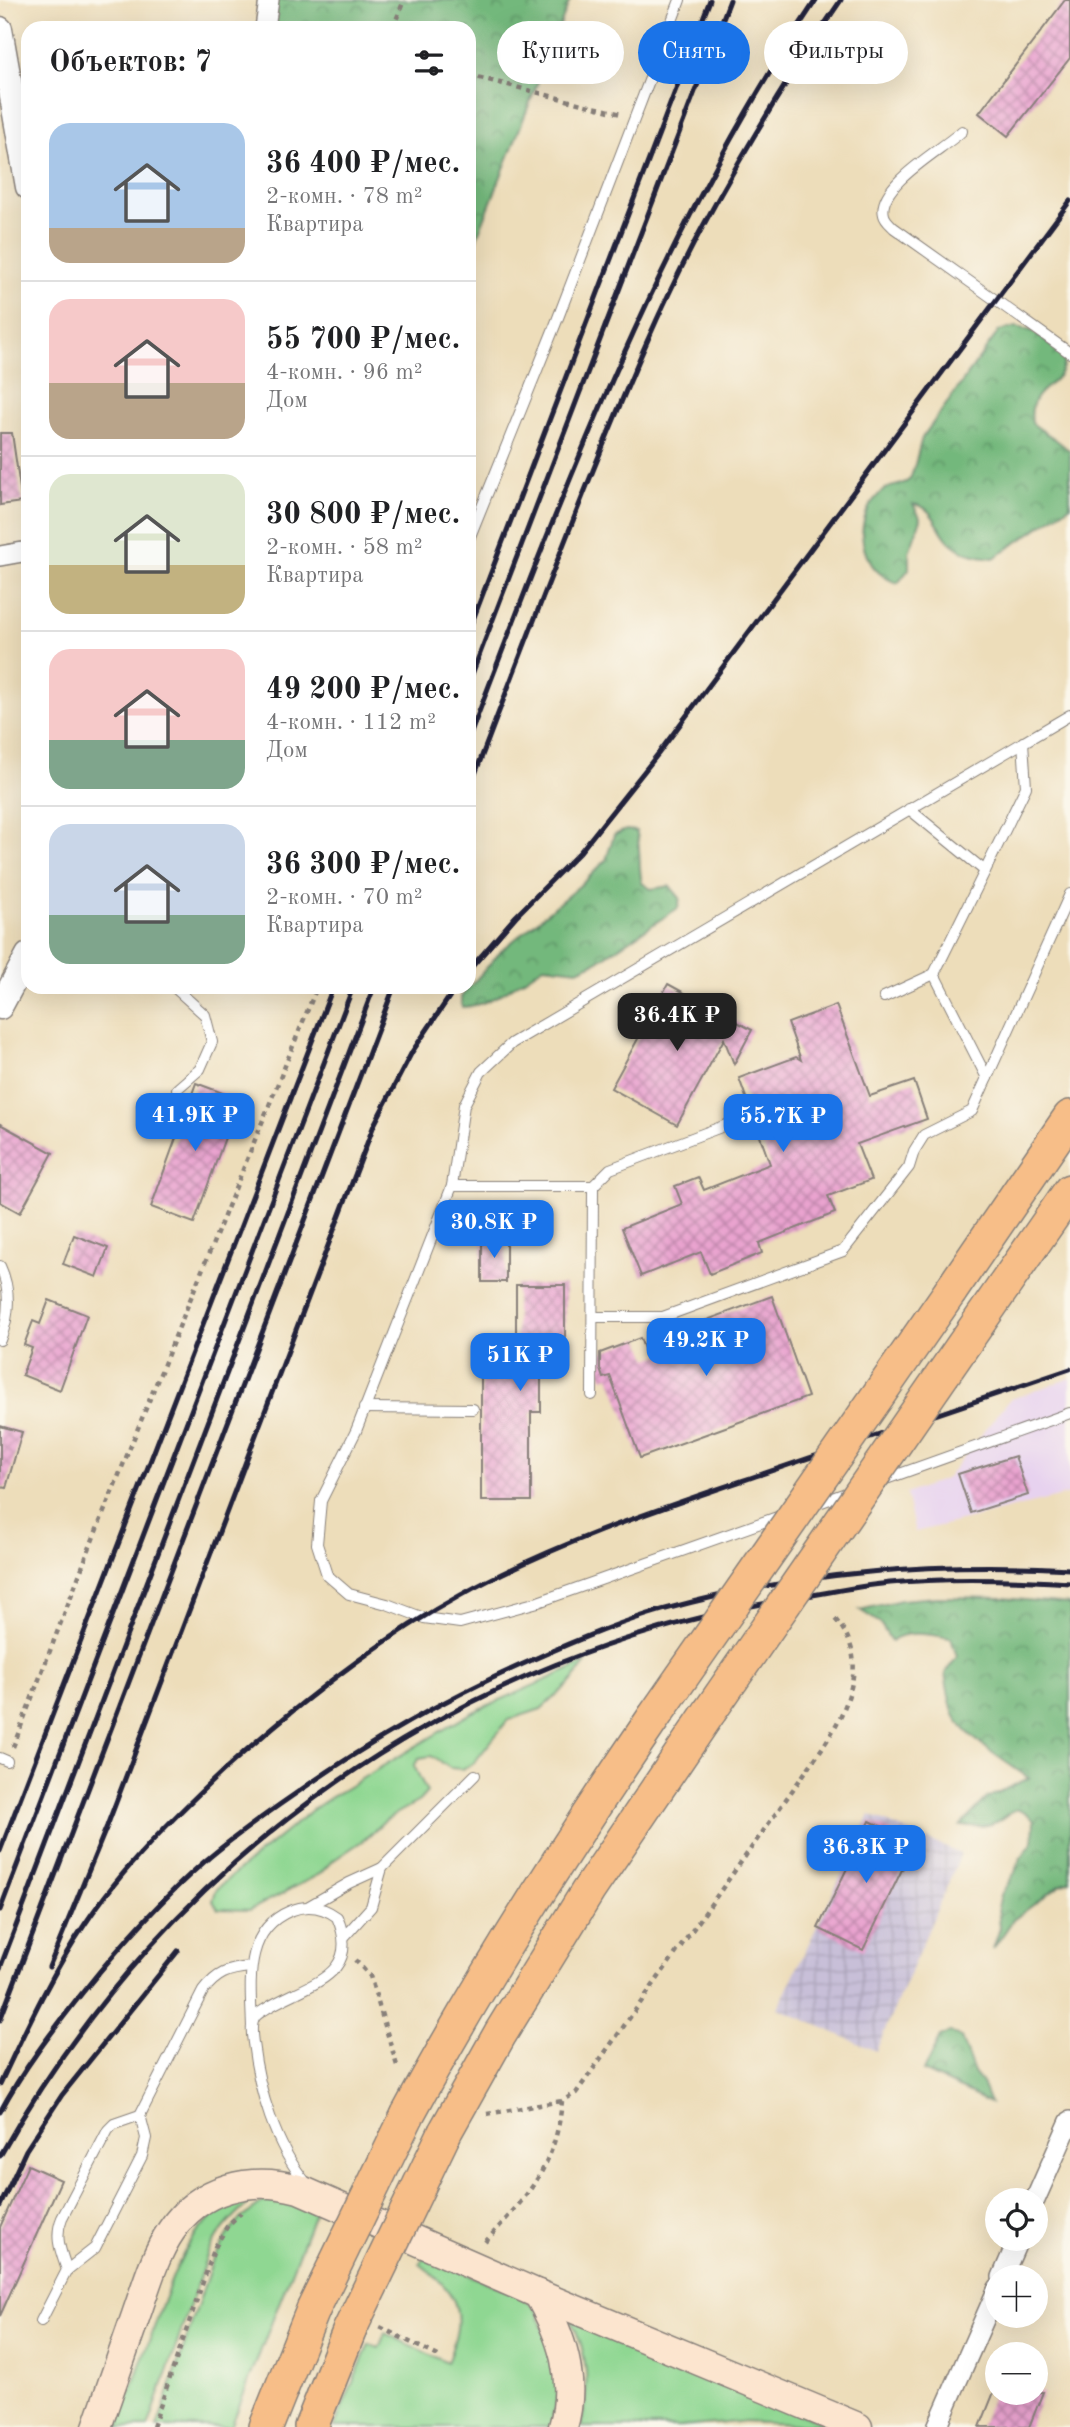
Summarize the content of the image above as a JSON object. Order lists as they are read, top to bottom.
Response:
{
  "page": {
    "chip": ["Купить", "Снять", "Фильтры"],
    "heading": "Объектов: 7",
    "list": [
      {
        "name": "36 400 ₽/мес.",
        "note": "2-комн. · 78 m² · Квартира"
      },
      {
        "name": "55 700 ₽/мес.",
        "note": "4-комн. · 96 m² · Дом"
      },
      {
        "name": "30 800 ₽/мес.",
        "note": "2-комн. · 58 m² · Квартира"
      },
      {
        "name": "49 200 ₽/мес.",
        "note": "4-комн. · 112 m² · Дом"
      },
      {
        "name": "36 300 ₽/мес.",
        "note": "2-комн. · 70 m² · Квартира"
      }
    ],
    "price": [
      "36.4K ₽",
      "41.9K ₽",
      "55.7K ₽",
      "30.8K ₽",
      "49.2K ₽",
      "51K ₽",
      "36.3K ₽"
    ],
    "map_buttons": ["+", "−"]
  }
}
